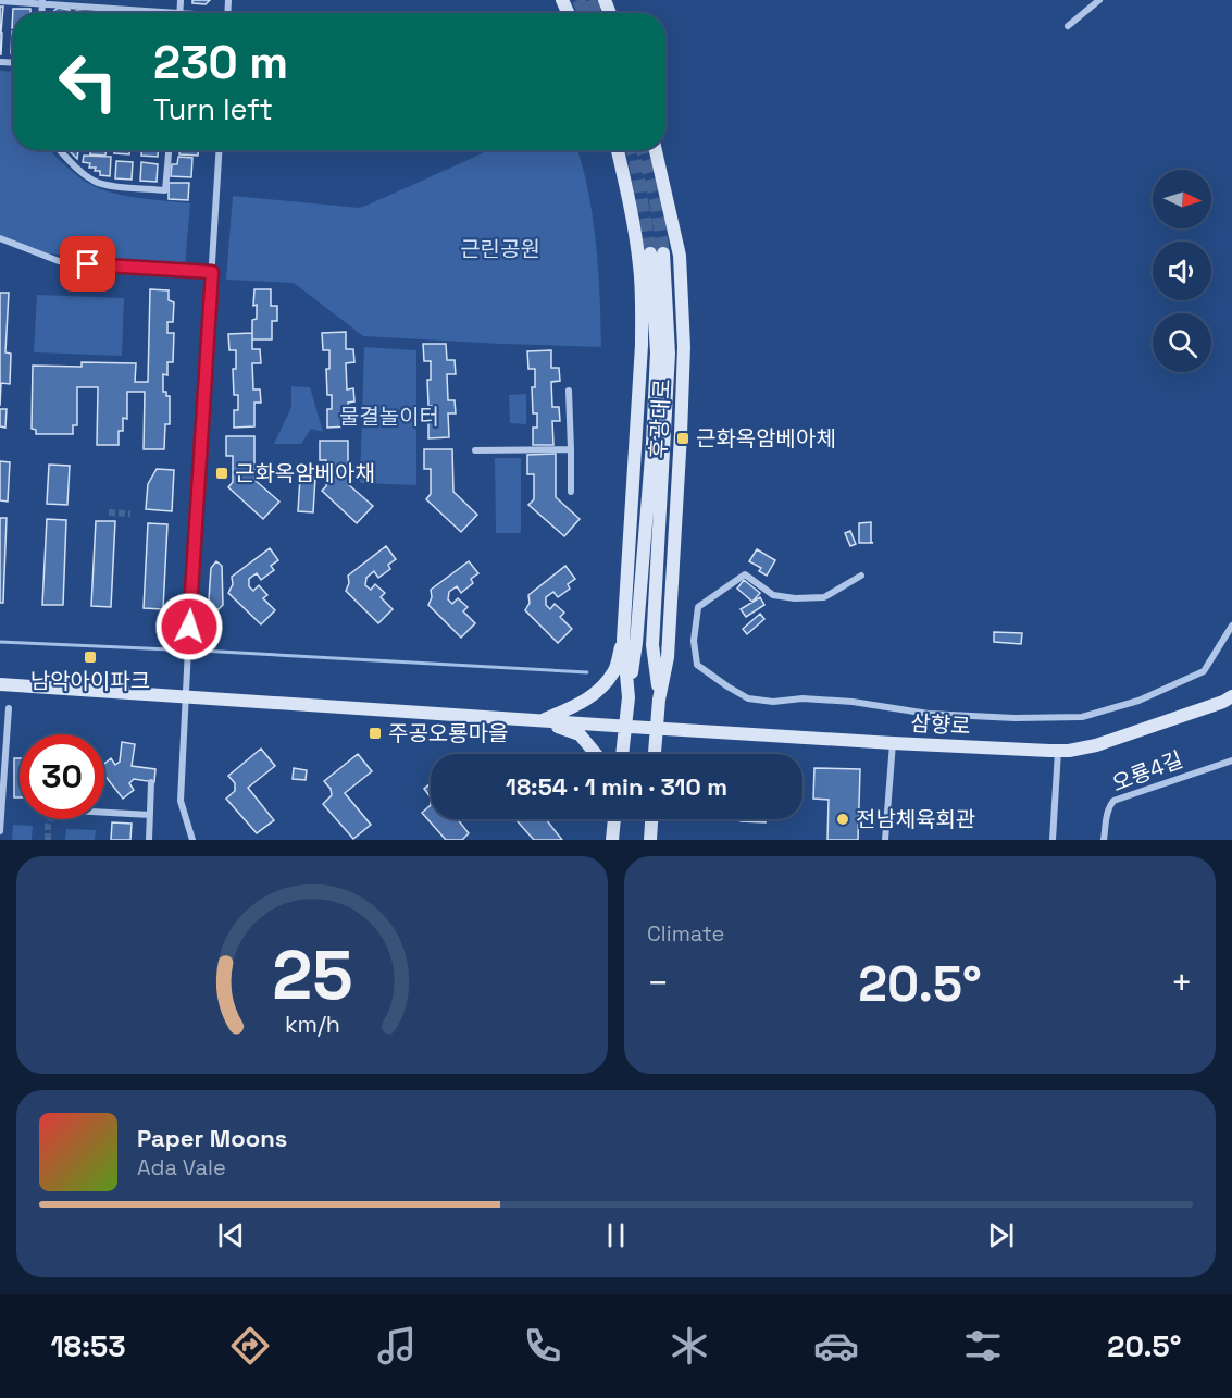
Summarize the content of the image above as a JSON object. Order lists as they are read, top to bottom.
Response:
{
  "streets": {
    "street": ["후광대로", "삼향로", "오룡4길"]
  },
  "crossings": [
    ["후광대로", "삼향로"]
  ],
  "parks": ["근린공원", "물결놀이터"],
  "places": {
    "transit": [
      "근화옥암베아체",
      "근화옥암베아채",
      "남악아이파크",
      "주공오룡마을"
    ],
    "other": ["전남체육회관"]
  },
  "north": "right",
  "page": {
    "turn": ["230 m", "Turn left"],
    "limit": "30",
    "trip": "18:54 · 1 min · 310 m",
    "tile": "Climate",
    "heat": ["−", "20.5°", "+"],
    "song": ["Paper Moons", "Ada Vale"],
    "tabs": ["18:53", "20.5°"],
    "gauge": ["25", "km/h"]
  }
}
